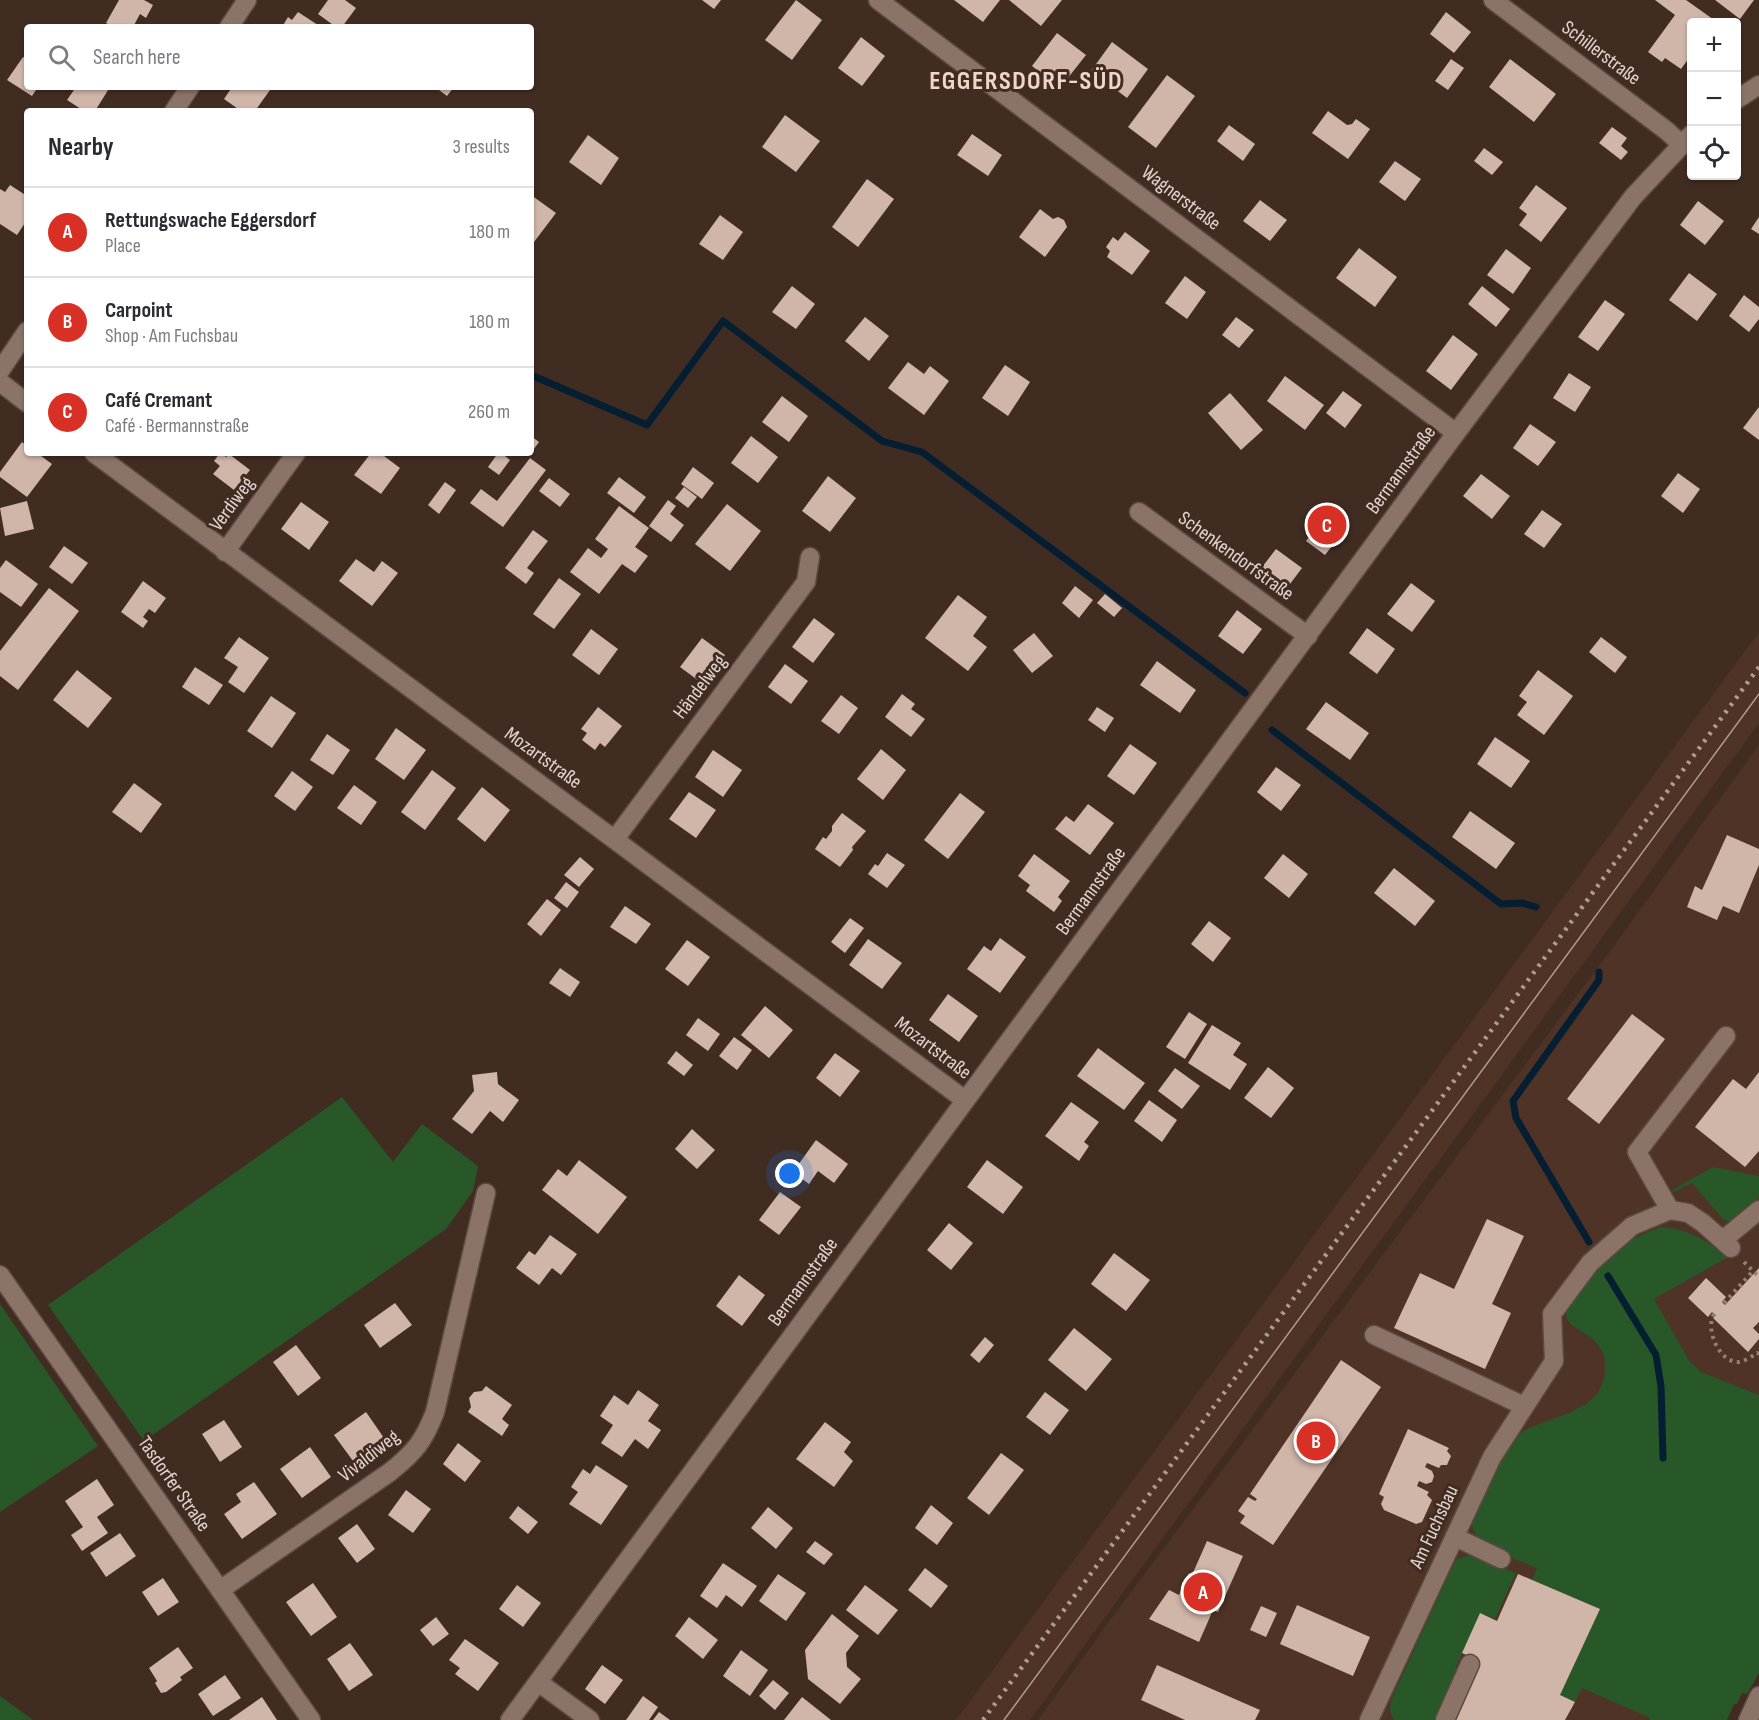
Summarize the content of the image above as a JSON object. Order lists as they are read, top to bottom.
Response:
{
  "streets": {
    "street": [
      "Schillerstraße",
      "Wagnerstraße",
      "Bermannstraße",
      "Verdiweg",
      "Schenkendorfstraße",
      "Händelweg",
      "Mozartstraße",
      "Vivaldiweg",
      "Tasdorfer Straße",
      "Am Fuchsbau"
    ]
  },
  "crossings": [
    ["Schillerstraße", "Bermannstraße"],
    ["Wagnerstraße", "Bermannstraße"],
    ["Bermannstraße", "Schenkendorfstraße"],
    ["Bermannstraße", "Mozartstraße"],
    ["Verdiweg", "Mozartstraße"],
    ["Händelweg", "Mozartstraße"],
    ["Vivaldiweg", "Tasdorfer Straße"]
  ],
  "districts": ["EGGERSDORF-SÜD"],
  "page": {
    "map_buttons": ["+", "−"],
    "search": "Search here",
    "heading": ["Nearby", "3 results"],
    "list": [
      {
        "mark": "A",
        "name": "Rettungswache Eggersdorf",
        "note": "Place",
        "value": "180 m"
      },
      {
        "mark": "B",
        "name": "Carpoint",
        "note": "Shop · Am Fuchsbau",
        "value": "180 m"
      },
      {
        "mark": "C",
        "name": "Café Cremant",
        "note": "Café · Bermannstraße",
        "value": "260 m"
      }
    ],
    "pins": ["C", "B", "A"]
  }
}
